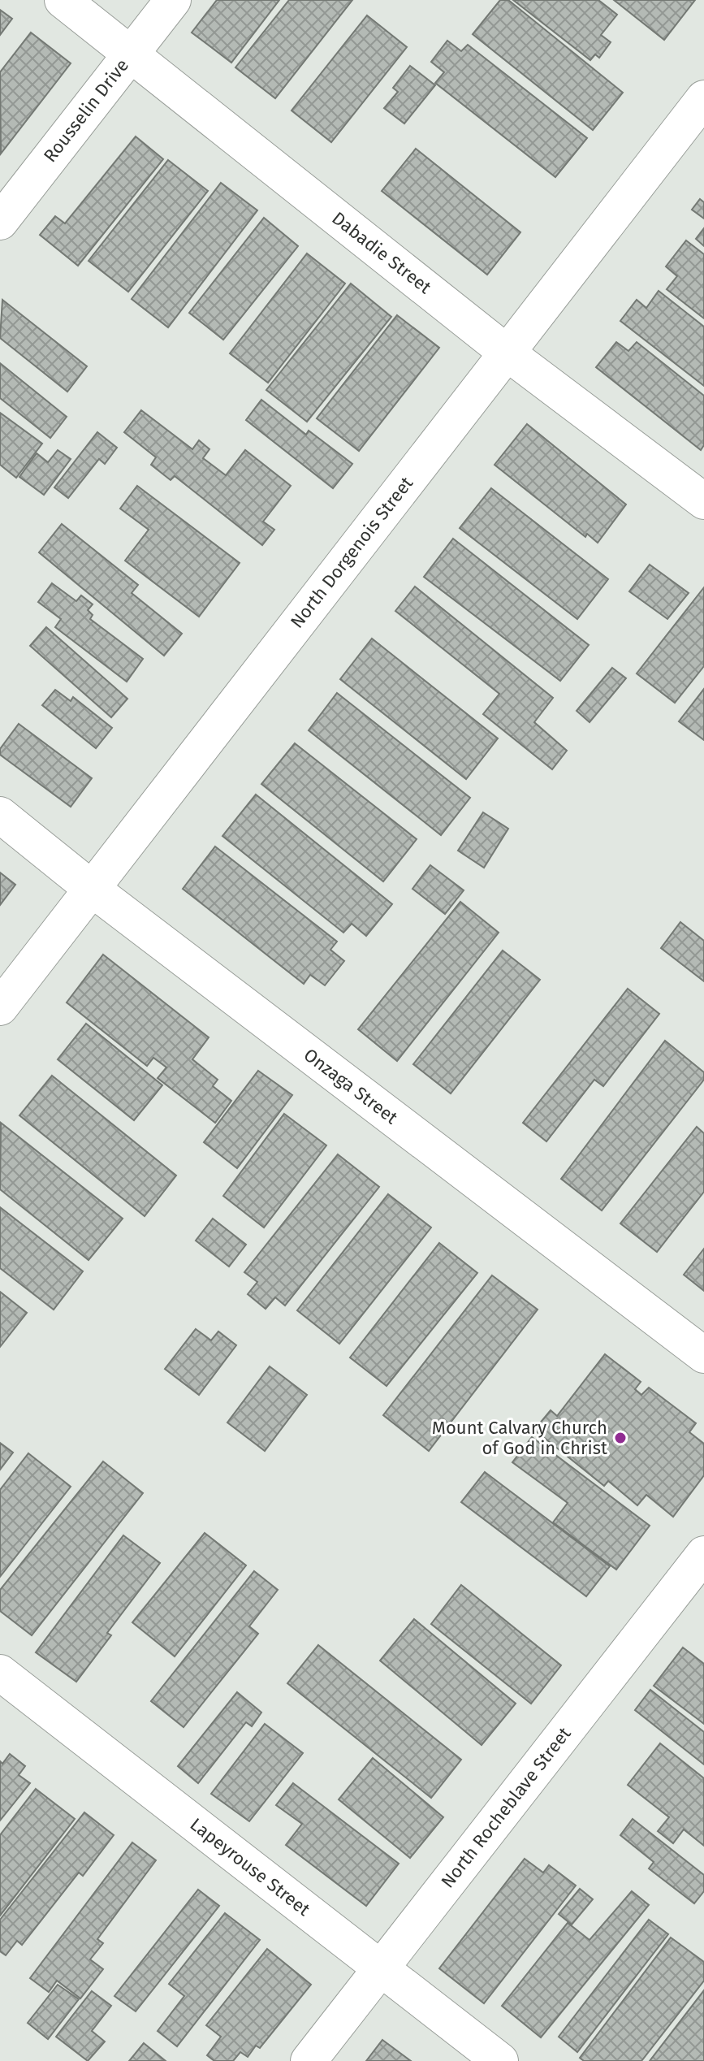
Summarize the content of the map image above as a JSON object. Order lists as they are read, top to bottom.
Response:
{
  "streets": {
    "street": [
      "Rousselin Drive",
      "Dabadie Street",
      "North Dorgenois Street",
      "Onzaga Street",
      "North Rocheblave Street",
      "Lapeyrouse Street"
    ]
  },
  "crossings": [
    ["Rousselin Drive", "Dabadie Street"],
    ["Dabadie Street", "North Dorgenois Street"],
    ["North Dorgenois Street", "Onzaga Street"],
    ["North Rocheblave Street", "Lapeyrouse Street"]
  ],
  "places": ["Mount Calvary Church of God in Christ"]
}
